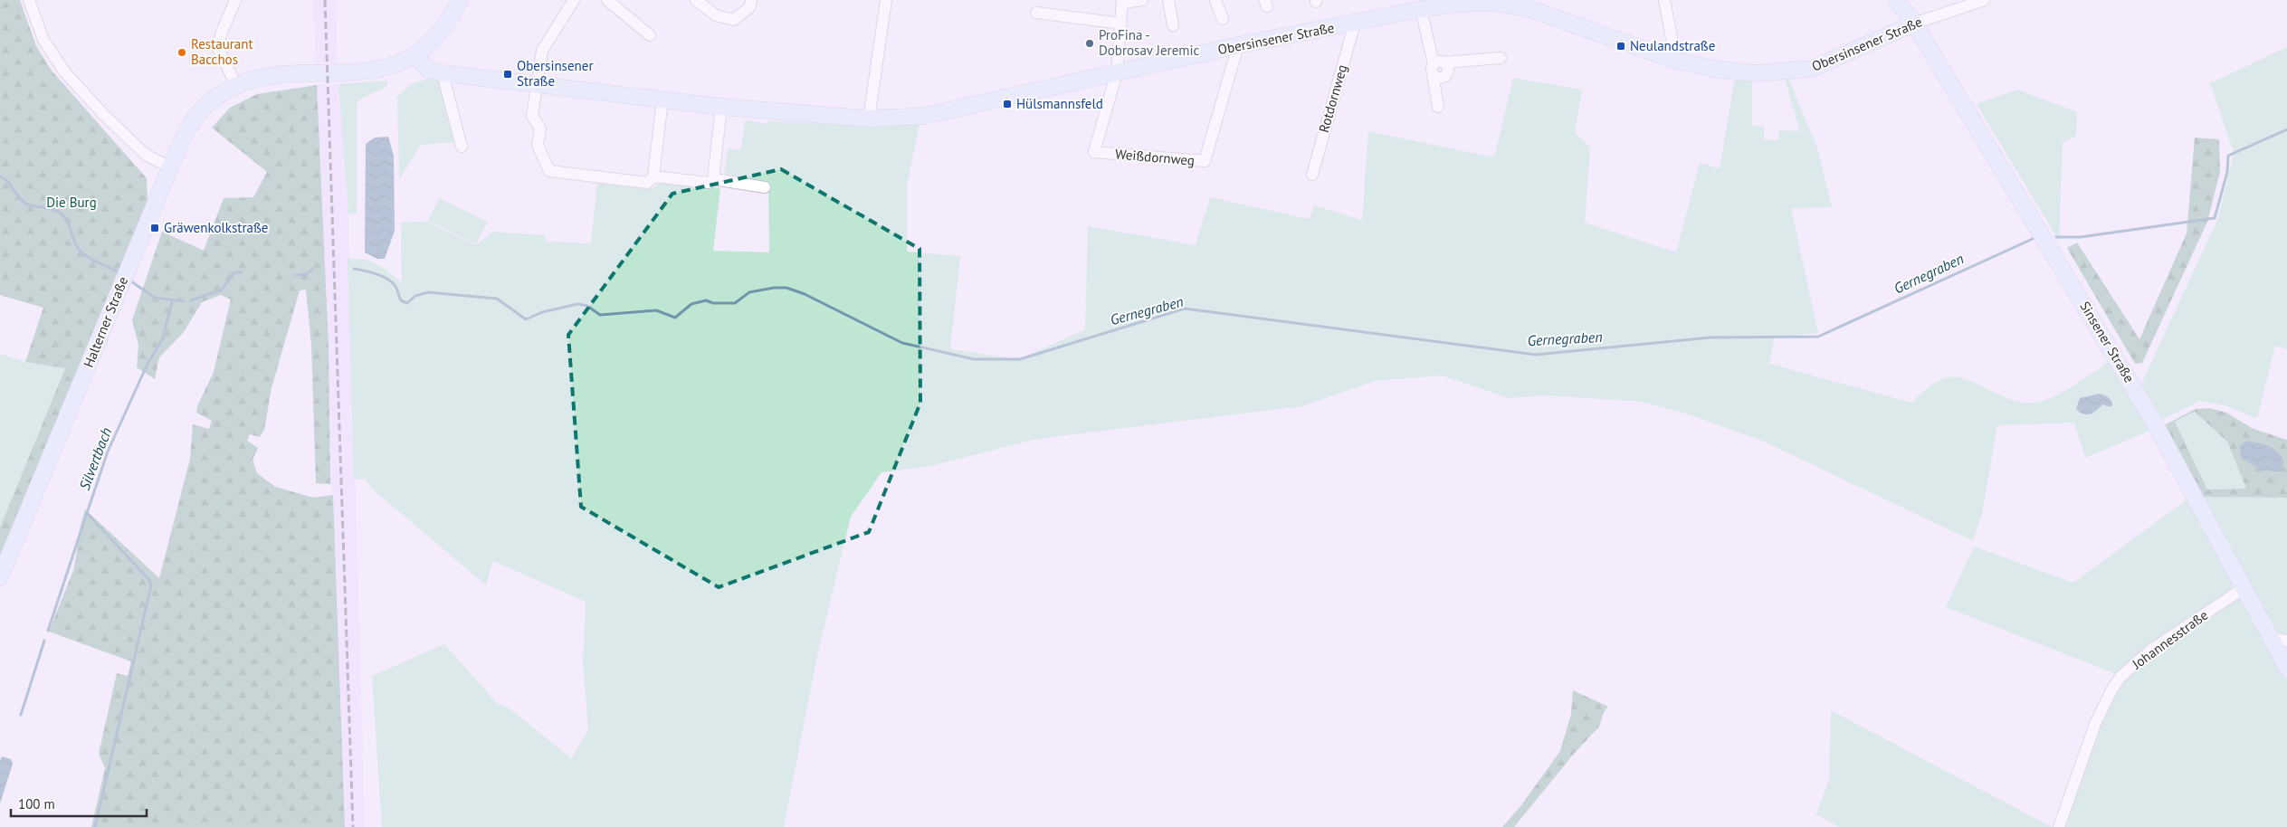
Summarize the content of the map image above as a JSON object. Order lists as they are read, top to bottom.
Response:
{
  "streets": {
    "main road": ["Obersinsener Straße", "Halterner Straße", "Sinsener Straße"],
    "street": ["Rotdornweg", "Weißdornweg", "Johannesstraße"]
  },
  "crossings": [
    ["Obersinsener Straße", "Rotdornweg"],
    ["Obersinsener Straße", "Weißdornweg"],
    ["Obersinsener Straße", "Halterner Straße"],
    ["Obersinsener Straße", "Sinsener Straße"],
    ["Sinsener Straße", "Johannesstraße"]
  ],
  "water": ["Gernegraben", "Silvertbach"],
  "parks": ["Die Burg"],
  "places": {
    "other": ["ProFina - Dobrosav Jeremic", "Restaurant Bacchos"],
    "transit": [
      "Neulandstraße",
      "Obersinsener Straße",
      "Hülsmannsfeld",
      "Gräwenkolkstraße"
    ]
  },
  "scale_bar": "100 m"
}
